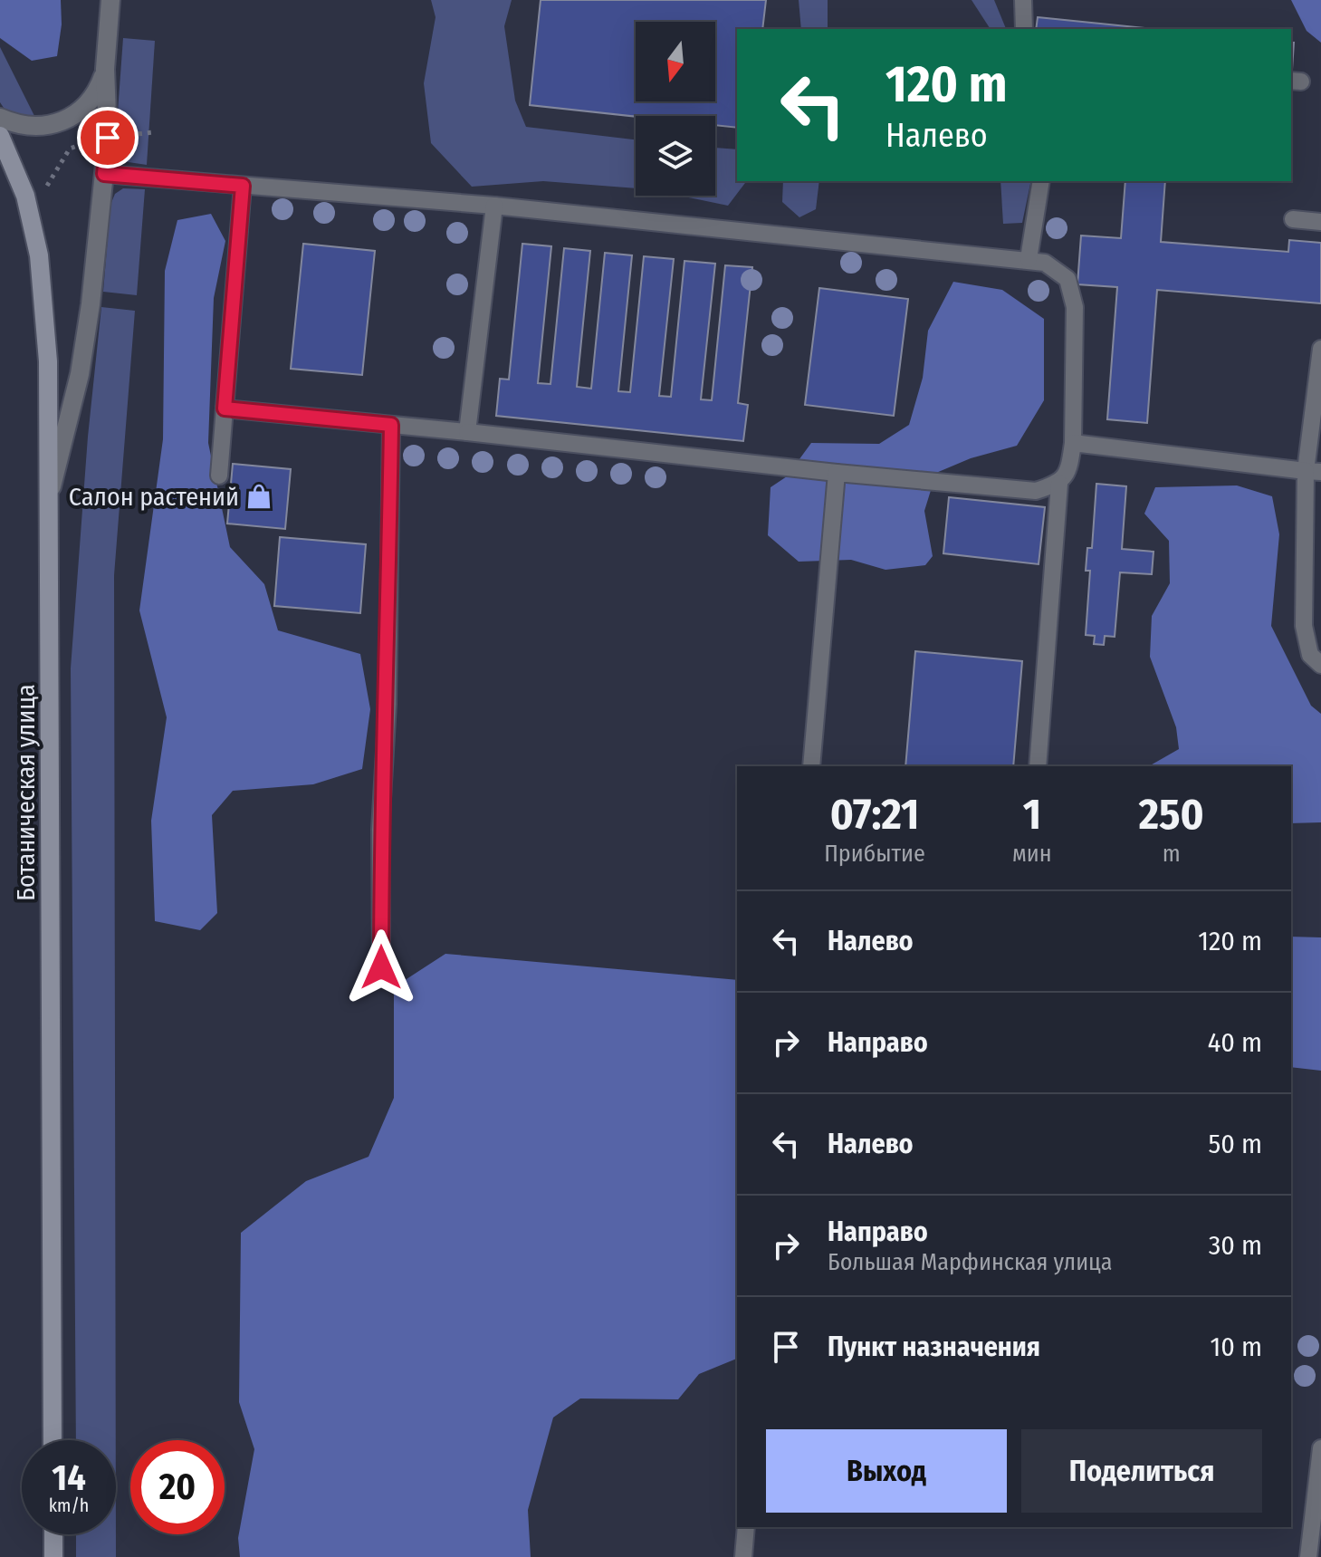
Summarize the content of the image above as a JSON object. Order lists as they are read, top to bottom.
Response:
{
  "streets": {
    "main road": ["Ботаническая улица"]
  },
  "places": {
    "shop": ["Салон растений"]
  },
  "north": "bottom",
  "page": {
    "turn": ["120 m", "Налево"],
    "eta": [
      "07:21",
      "Прибытие",
      "1",
      "мин",
      "250",
      "m"
    ],
    "list": [
      {
        "name": "Налево",
        "value": "120 m"
      },
      {
        "name": "Направо",
        "value": "40 m"
      },
      {
        "name": "Налево",
        "value": "50 m"
      },
      {
        "name": "Направо",
        "note": "Большая Марфинская улица",
        "value": "30 m"
      },
      {
        "name": "Пункт назначения",
        "value": "10 m"
      }
    ],
    "buttons": ["Выход", "Поделиться"],
    "speed": "14 km/h",
    "limit": "20"
  }
}
